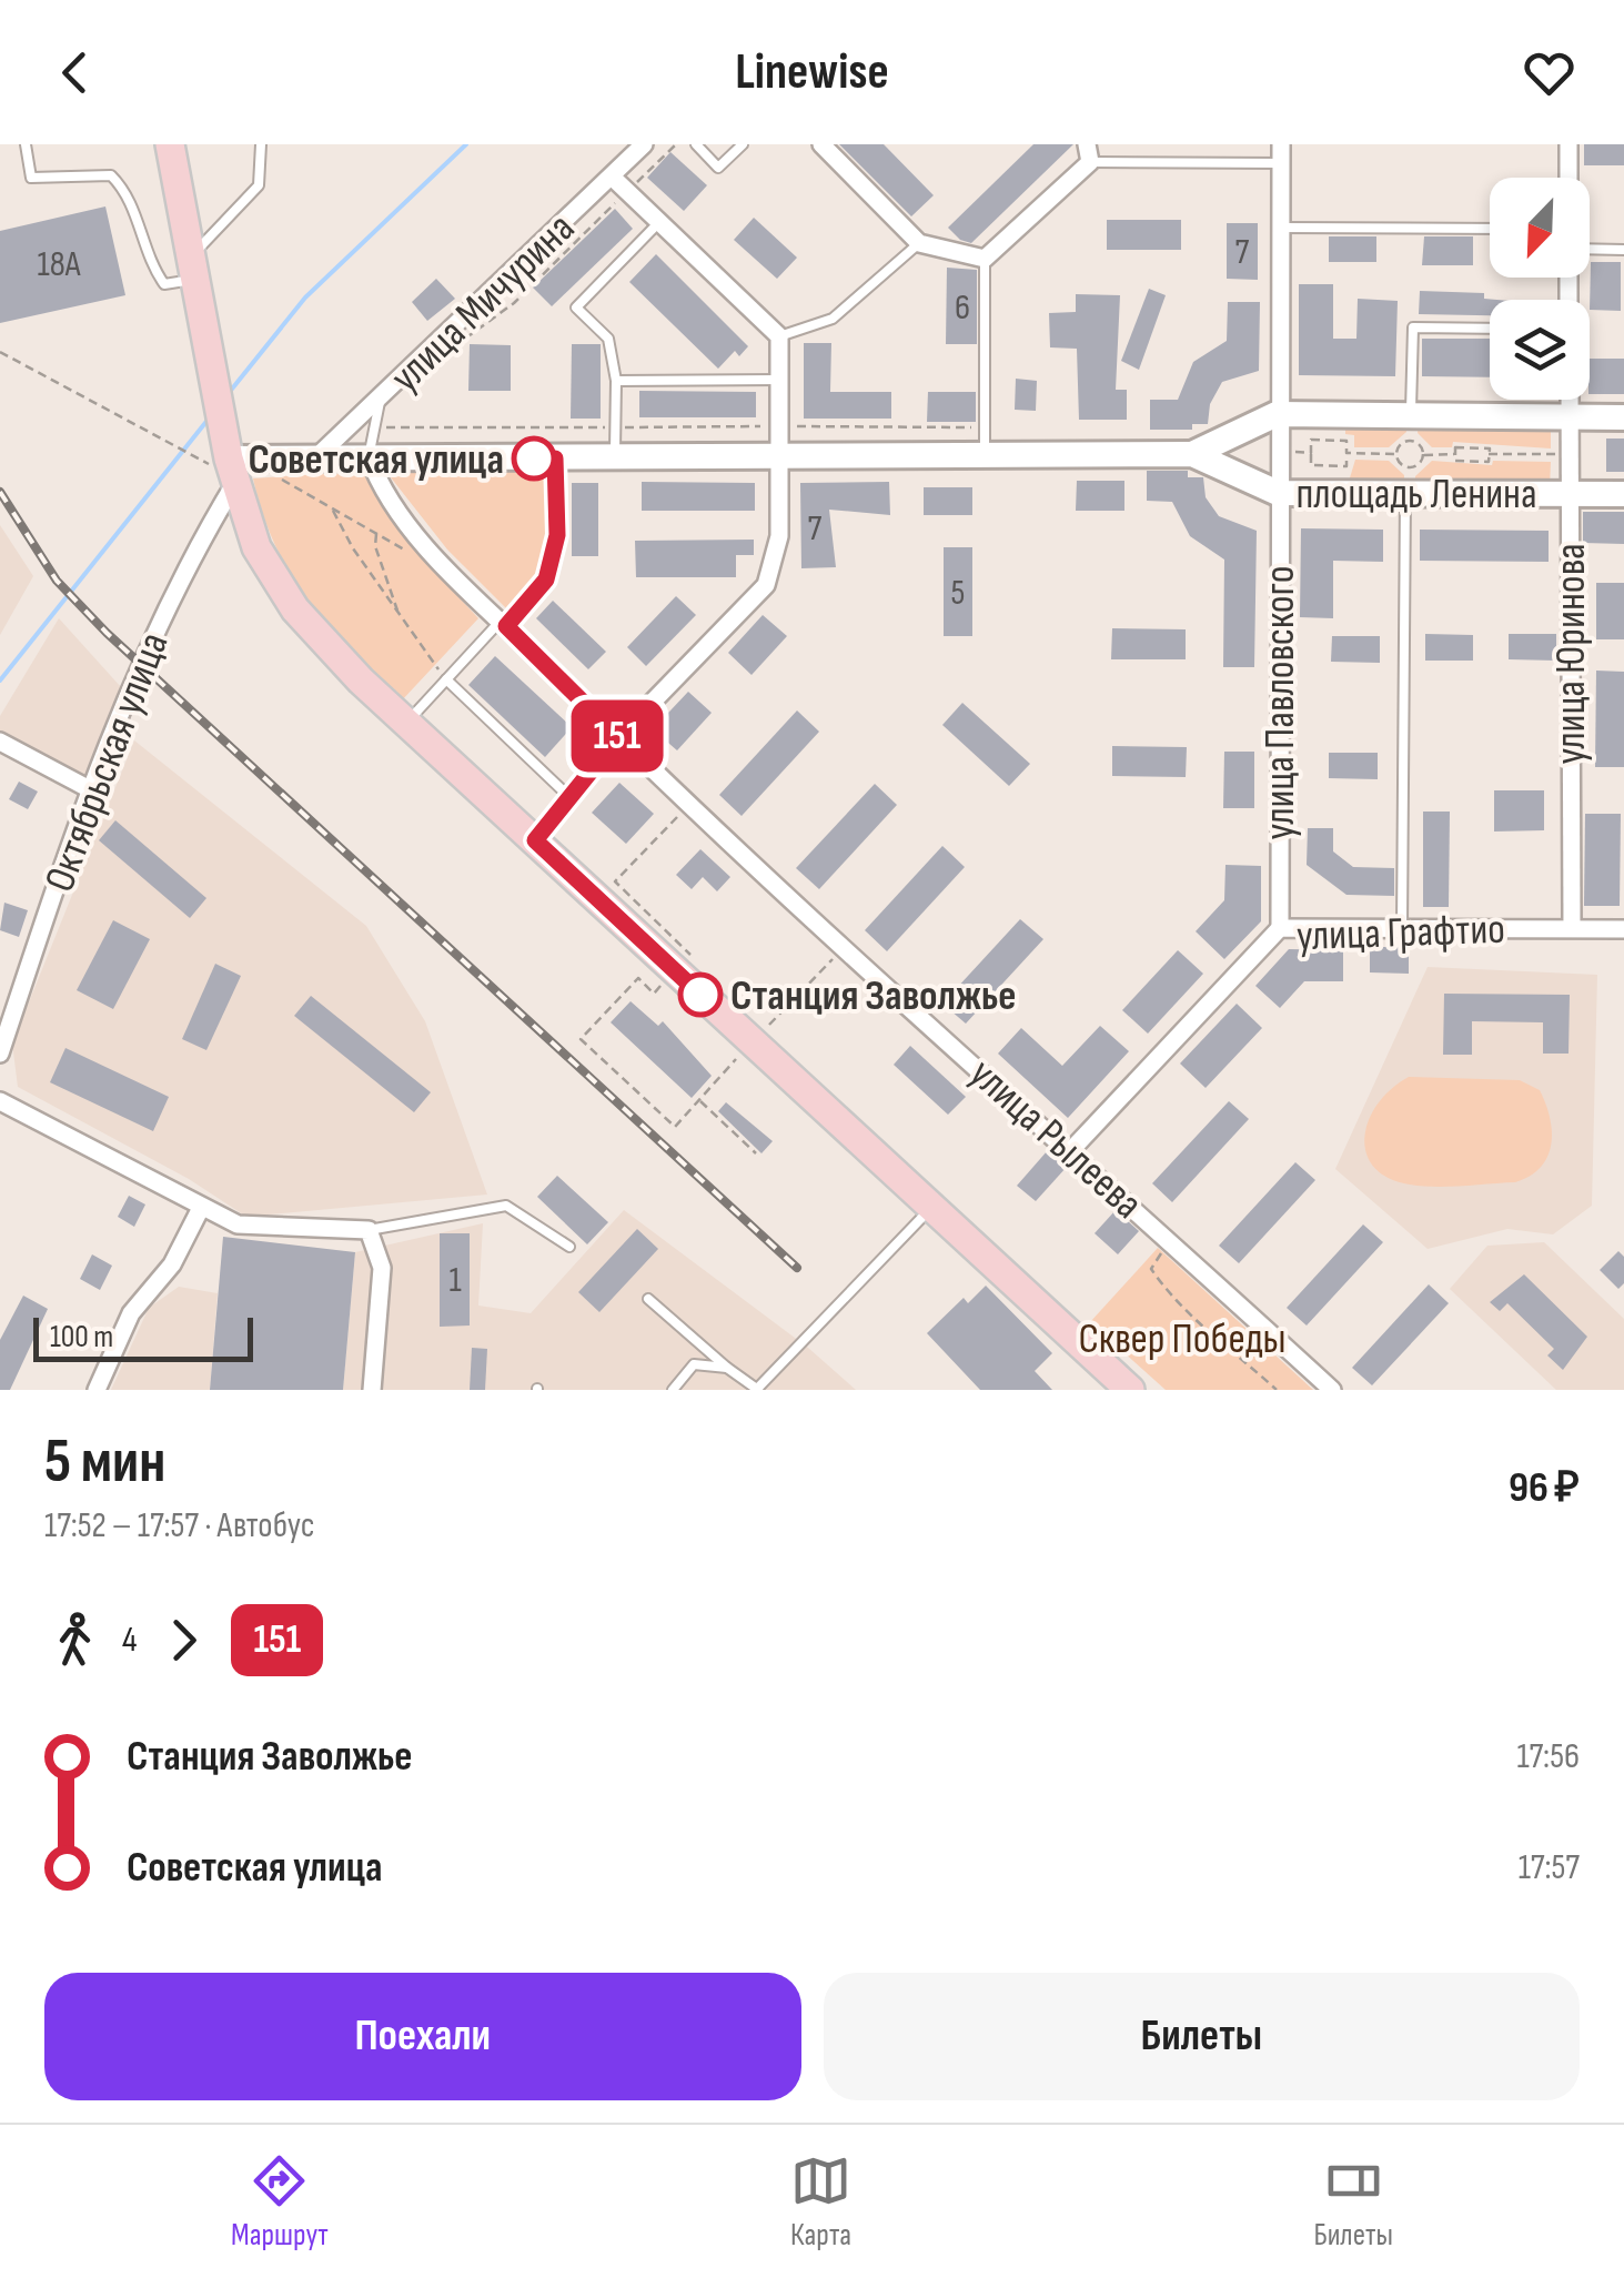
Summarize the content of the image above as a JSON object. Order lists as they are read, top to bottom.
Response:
{
  "streets": {
    "street": [
      "улица Мичурина",
      "площадь Ленина",
      "улица Юринова",
      "улица Павловского",
      "Октябрьская улица",
      "улица Графтио",
      "улица Рылеева"
    ]
  },
  "crossings": [
    ["площадь Ленина", "улица Юринова"],
    ["площадь Ленина", "улица Павловского"],
    ["улица Юринова", "улица Графтио"],
    ["улица Павловского", "улица Графтио"],
    ["улица Графтио", "улица Рылеева"]
  ],
  "parks": ["Сквер Победы"],
  "places": ["Советская улица", "Станция Заволжье"],
  "lines": ["bus line 151"],
  "house_numbers": [
    "7",
    "18А",
    "6",
    "7",
    "5",
    "1"
  ],
  "scale_bar": "100 m",
  "north": "bottom left",
  "page": {
    "header": "Linewise",
    "on_map": "151",
    "scale": "100 m",
    "heading": ["5 мин", "17:52 – 17:57 · Автобус", "96 ₽"],
    "legs": ["4", "151"],
    "list": [
      {
        "name": "Станция Заволжье",
        "value": "17:56"
      },
      {
        "name": "Советская улица",
        "value": "17:57"
      }
    ],
    "buttons": ["Поехали", "Билеты"],
    "tabs": ["Маршрут", "Карта", "Билеты"]
  }
}
